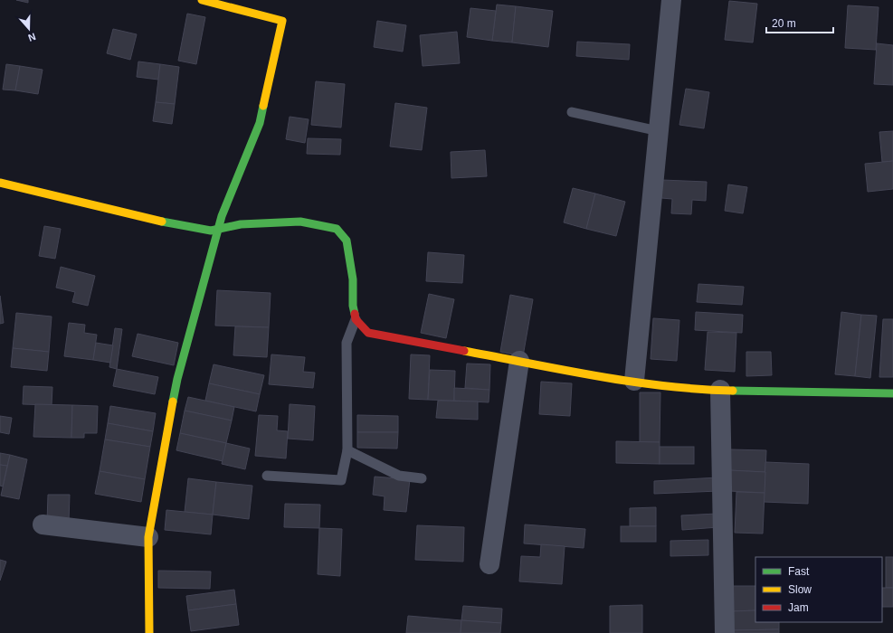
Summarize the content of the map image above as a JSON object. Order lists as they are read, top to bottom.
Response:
{
  "legend": ["Fast", "Slow", "Jam"],
  "scale_bar": "20 m",
  "north": "bottom"
}
